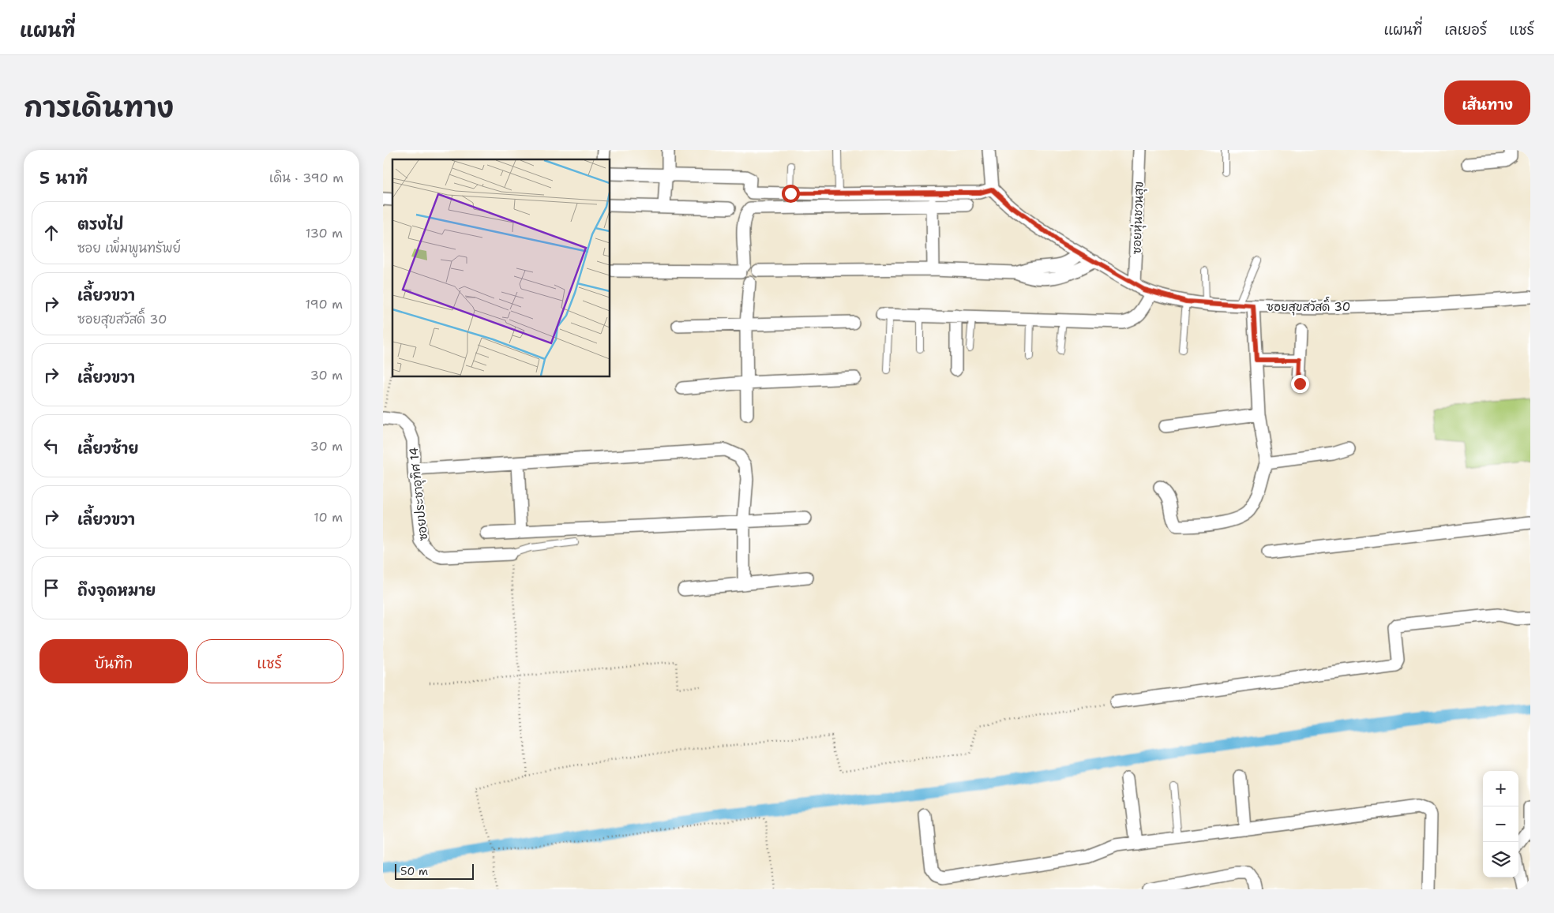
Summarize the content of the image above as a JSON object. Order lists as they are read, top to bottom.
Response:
{
  "streets": {
    "street": ["ซอยหุ่นชวนสุข", "ซอยสุขสวัสดิ์ 30", "ซอยประชาอุทิศ 14"]
  },
  "crossings": [
    ["ซอยหุ่นชวนสุข", "ซอยสุขสวัสดิ์ 30"]
  ],
  "scale_bar": "50 m",
  "page": {
    "header": "แผนที่",
    "nav": ["แผนที่", "เลเยอร์", "แชร์"],
    "title": "การเดินทาง",
    "buttons": [
      "เส้นทาง",
      ["บันทึก", "แชร์"]
    ],
    "heading": ["5 นาที", "เดิน · 390 m"],
    "list": [
      ["ตรงไป", "ซอย เพิ่มพูนทรัพย์", "130 m"],
      ["เลี้ยวขวา", "ซอยสุขสวัสดิ์ 30", "190 m"],
      ["เลี้ยวขวา", "30 m"],
      ["เลี้ยวซ้าย", "30 m"],
      ["เลี้ยวขวา", "10 m"],
      "ถึงจุดหมาย"
    ],
    "map_buttons": ["+", "−"],
    "scale": "50 m"
  }
}
